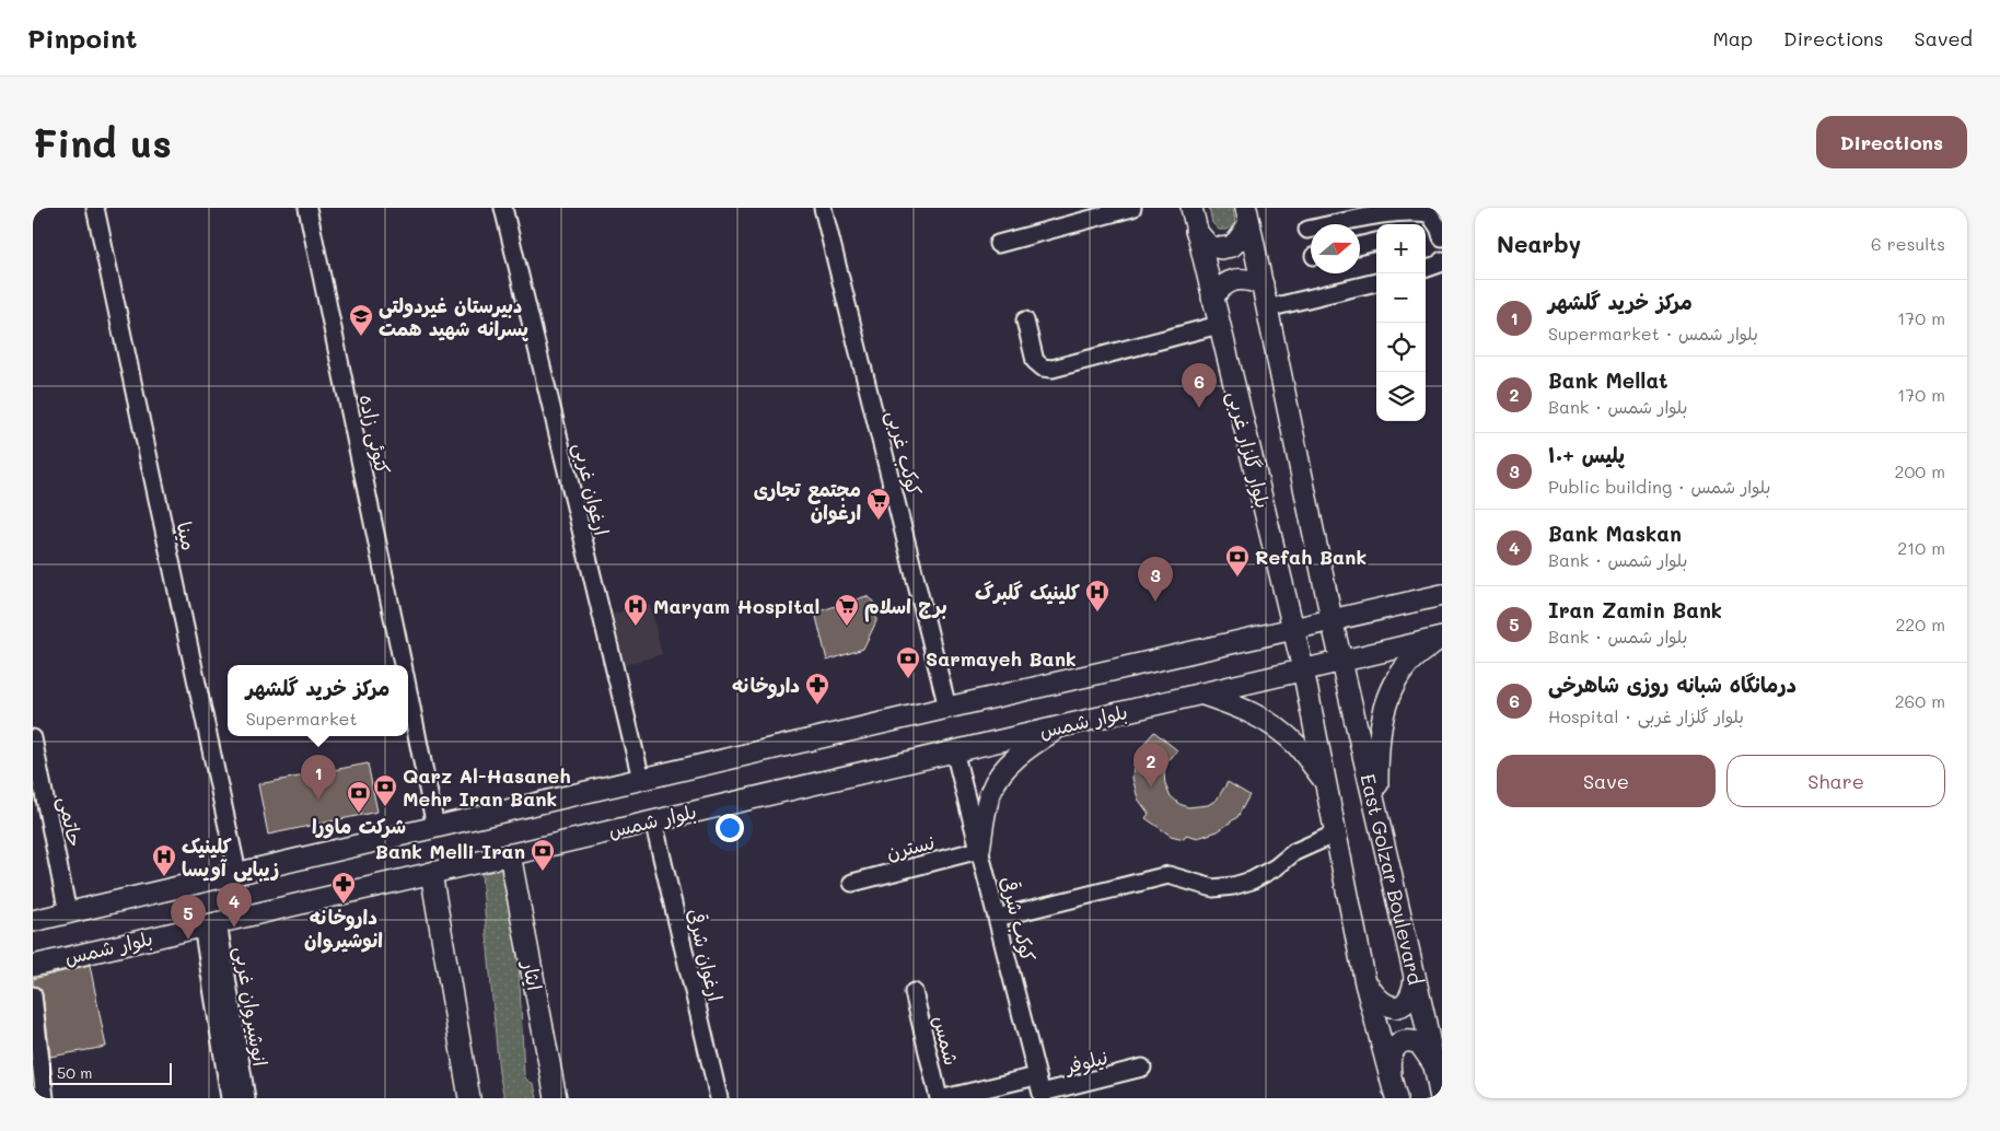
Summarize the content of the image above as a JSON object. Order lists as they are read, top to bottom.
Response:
{
  "streets": {
    "main road": [
      "بلوار گلزار غربی",
      "بلوار شمس",
      "East Golzar Boulevard",
      "ایثار"
    ],
    "street": [
      "کتوئی زاده",
      "کوکب غربی",
      "ارغوان غربی",
      "مینا",
      "حاتمی",
      "نسترن",
      "کوکب شرقی",
      "ارغوان شرقی",
      "انوشیروان غربی",
      "شمس",
      "نیلوفر"
    ]
  },
  "crossings": [
    ["بلوار گلزار غربی", "بلوار شمس"],
    ["بلوار شمس", "East Golzar Boulevard"],
    ["بلوار شمس", "کوکب شرقی"],
    ["بلوار شمس", "ارغوان شرقی"],
    ["بلوار شمس", "ایثار"],
    ["بلوار شمس", "انوشیروان غربی"],
    ["نسترن", "کوکب شرقی"],
    ["کوکب شرقی", "نیلوفر"]
  ],
  "places": {
    "school or university": ["دبیرستان غیردولتی پسرانه شهید همت"],
    "supermarket": ["مجتمع تجاری ارغوان", "برج اسلام"],
    "bank": [
      "Refah Bank",
      "Sarmayeh Bank",
      "Qarz Al-Hasaneh Mehr Iran Bank",
      "شرکت ماورا",
      "Bank Melli Iran"
    ],
    "hospital": ["کلینیک گلبرگ", "Maryam Hospital", "کلینیک زیبایی آویسا"],
    "pharmacy": ["داروخانه", "داروخانه انوشیروان"]
  },
  "scale_bar": "50 m",
  "north": "right",
  "page": {
    "header": "Pinpoint",
    "nav": ["Map", "Directions", "Saved"],
    "buttons": [
      "Directions",
      ["Save", "Share"]
    ],
    "title": "Find us",
    "heading": ["Nearby", "6 results"],
    "map_buttons": ["+", "−"],
    "list": [
      {
        "mark": "1",
        "name": "مرکز خرید گلشهر",
        "note": "Supermarket · بلوار شمس",
        "value": "170 m"
      },
      {
        "mark": "2",
        "name": "Bank Mellat",
        "note": "Bank · بلوار شمس",
        "value": "170 m"
      },
      {
        "mark": "3",
        "name": "پلیس +۱۰",
        "note": "Public building · بلوار شمس",
        "value": "200 m"
      },
      {
        "mark": "4",
        "name": "Bank Maskan",
        "note": "Bank · بلوار شمس",
        "value": "210 m"
      },
      {
        "mark": "5",
        "name": "Iran Zamin Bank",
        "note": "Bank · بلوار شمس",
        "value": "220 m"
      },
      {
        "mark": "6",
        "name": "درمانگاه شبانه روزی شاهرخی",
        "note": "Hospital · بلوار گلزار غربی",
        "value": "260 m"
      }
    ],
    "pins": [
      "6",
      "3",
      "2",
      "1",
      "4",
      "5"
    ],
    "popup": ["مرکز خرید گلشهر", "Supermarket"],
    "scale": "50 m"
  }
}
